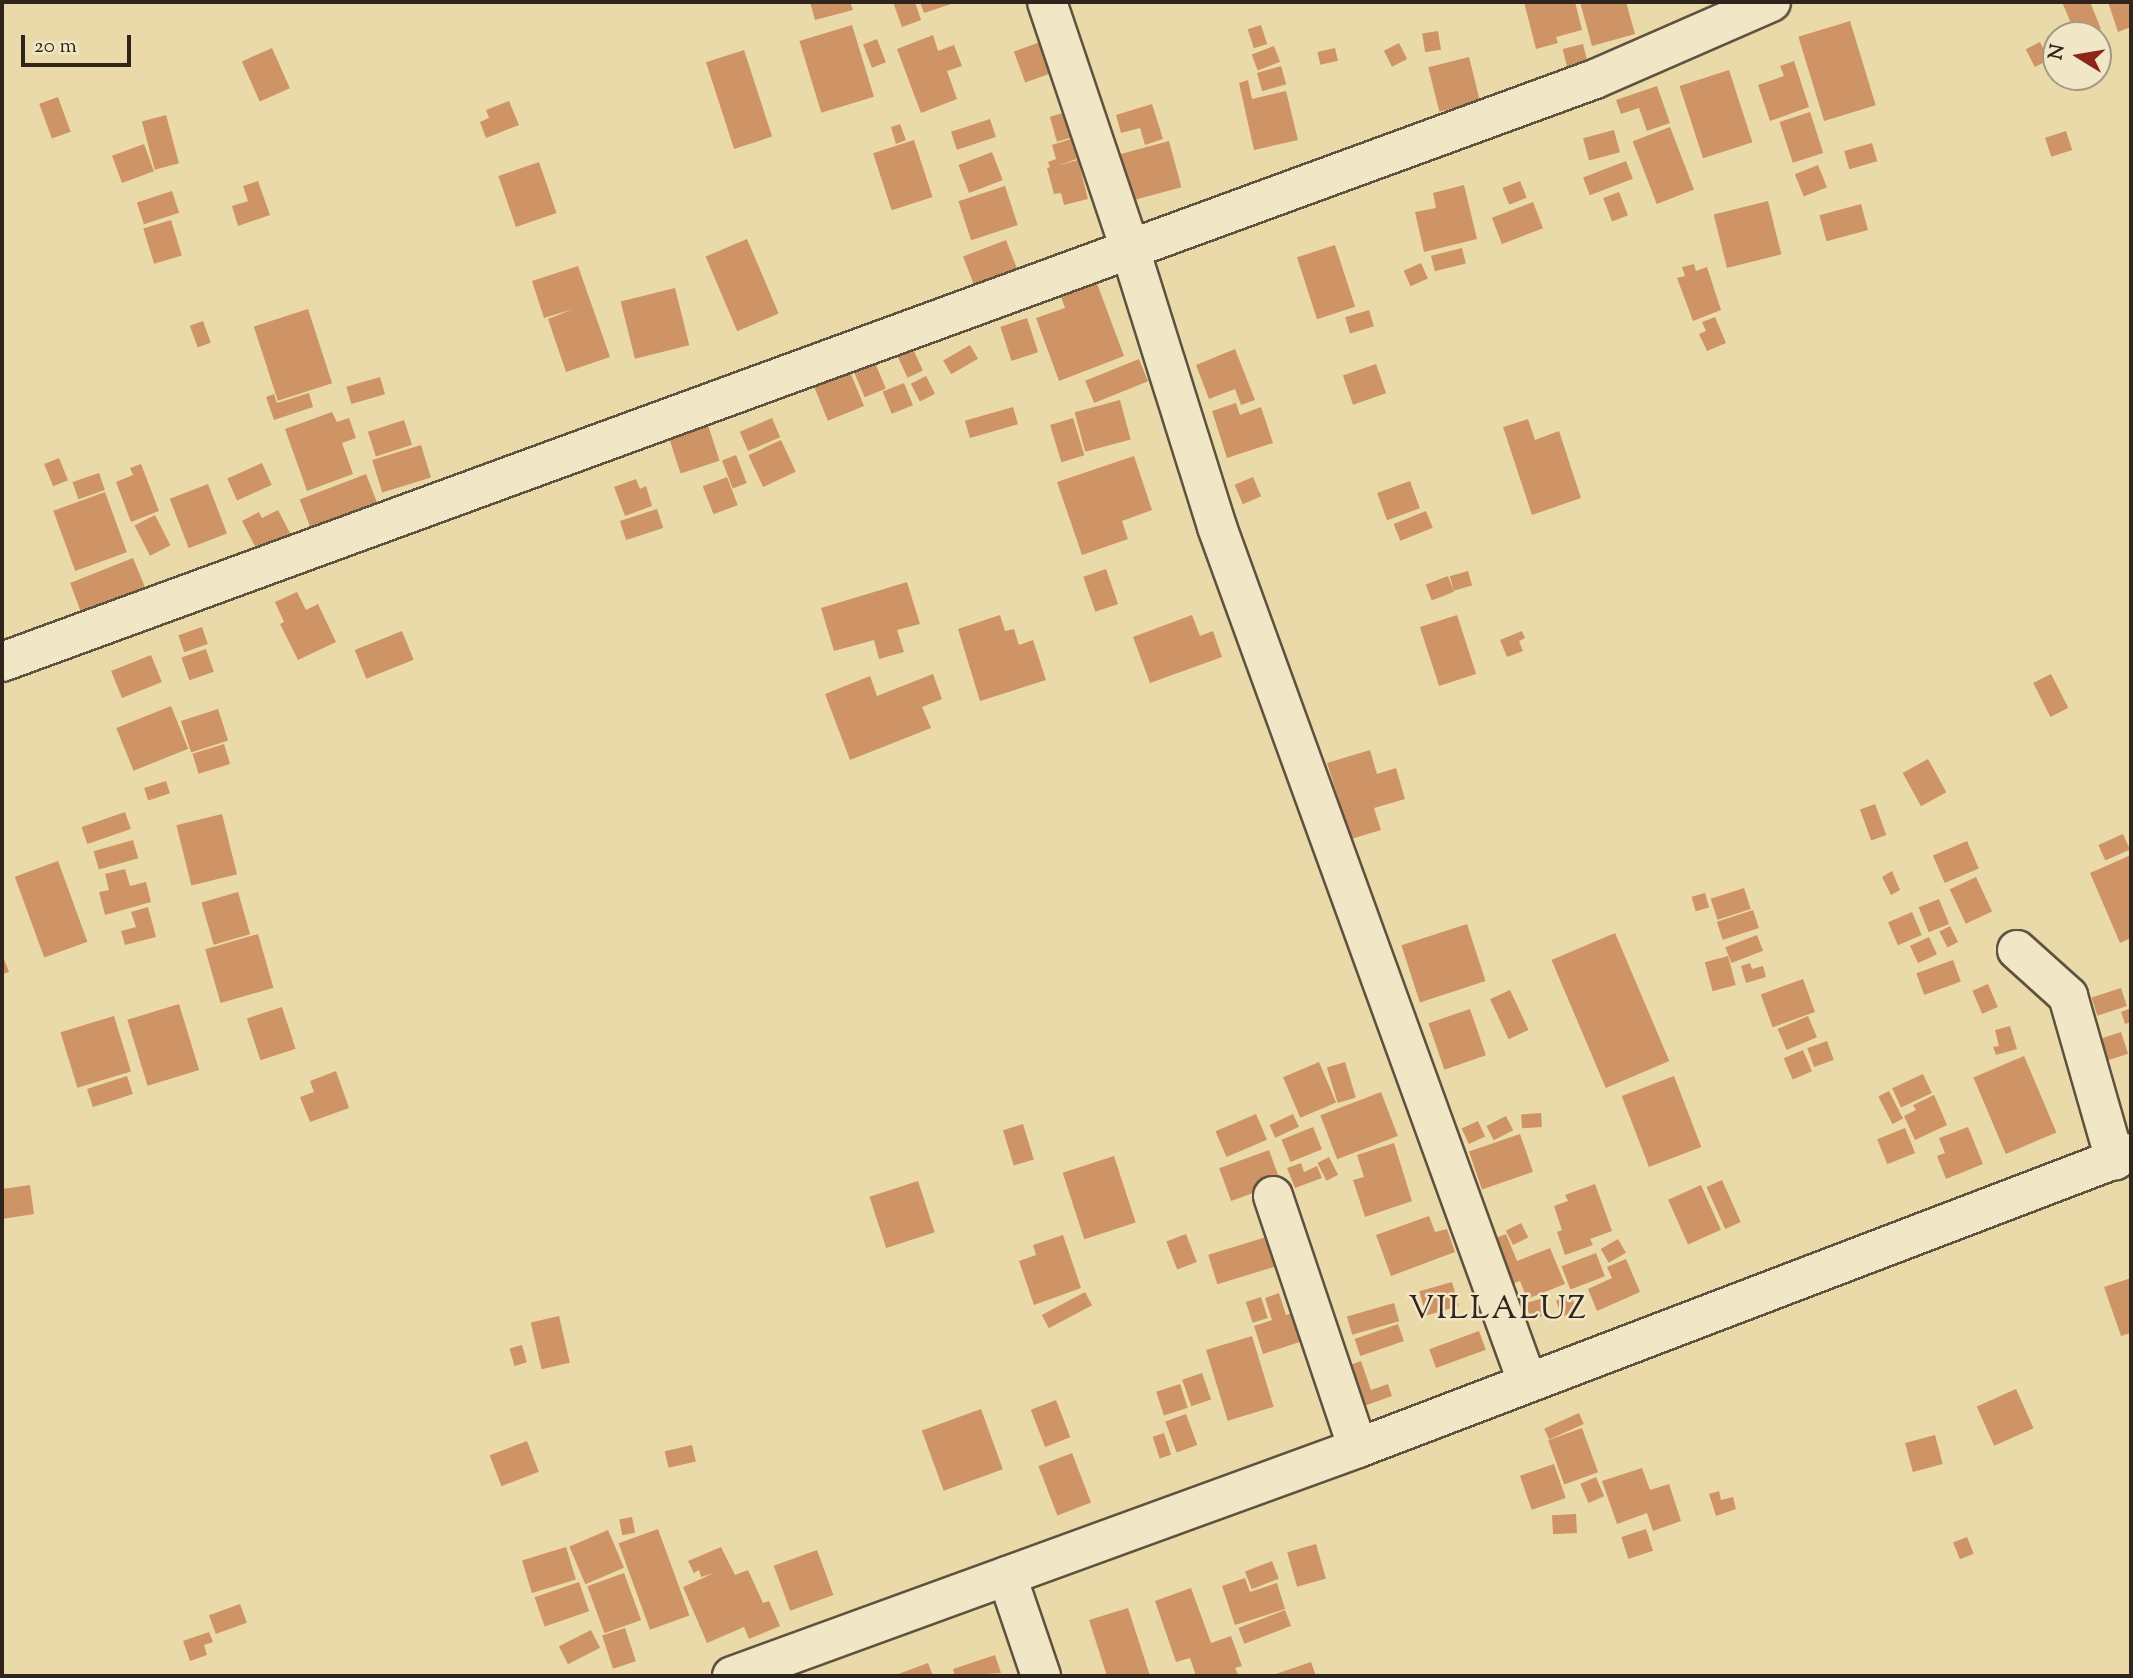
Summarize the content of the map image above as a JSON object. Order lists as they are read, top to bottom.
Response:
{
  "districts": ["VILLALUZ"],
  "scale_bar": "20 m",
  "north": "left"
}
